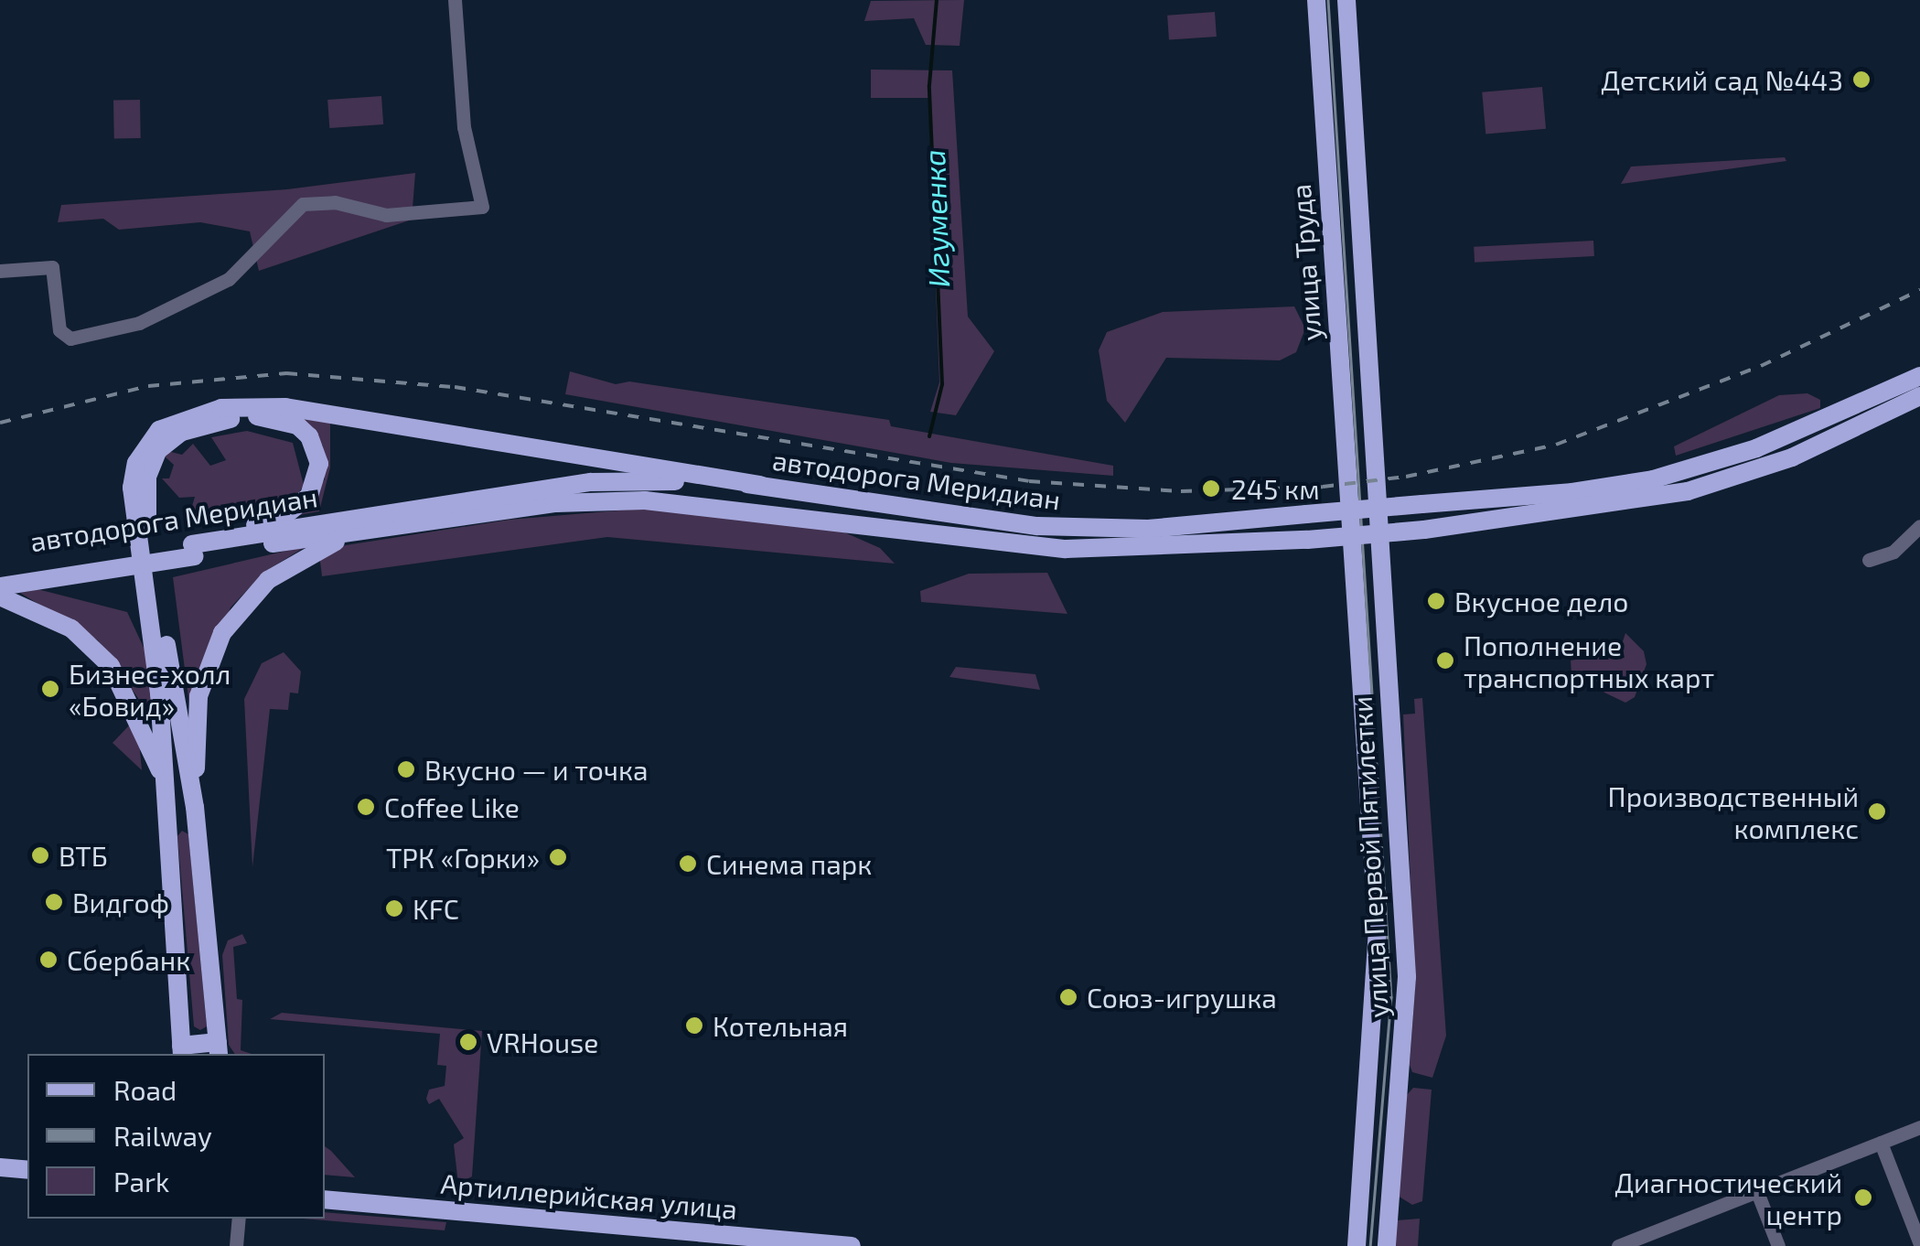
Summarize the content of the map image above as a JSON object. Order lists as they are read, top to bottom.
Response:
{
  "streets": {
    "main road": [
      "улица Труда",
      "автодорога Меридиан",
      "улица Первой Пятилетки",
      "Артиллерийская улица"
    ]
  },
  "crossings": [
    ["улица Труда", "улица Первой Пятилетки"]
  ],
  "water": ["Игуменка"],
  "places": [
    "Детский сад №443",
    "245 км",
    "Вкусное дело",
    "Пополнение транспортных карт",
    "Бизнес-холл «Бовид»",
    "Вкусно — и точка",
    "Coffee Like",
    "Производственный комплекс",
    "ВТБ",
    "ТРК «Горки»",
    "Синема парк",
    "Видгоф",
    "KFC",
    "Сбербанк",
    "Союз-игрушка",
    "Котельная",
    "VRHouse",
    "Диагностический центр"
  ],
  "legend": ["Road", "Railway", "Park"]
}
